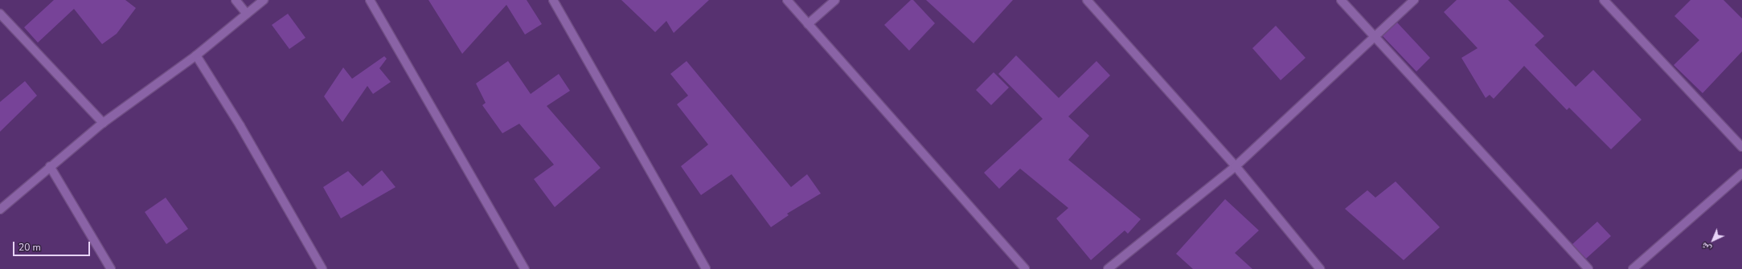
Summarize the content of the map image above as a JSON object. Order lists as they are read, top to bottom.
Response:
{
  "scale_bar": "20 m",
  "north": "bottom left"
}
